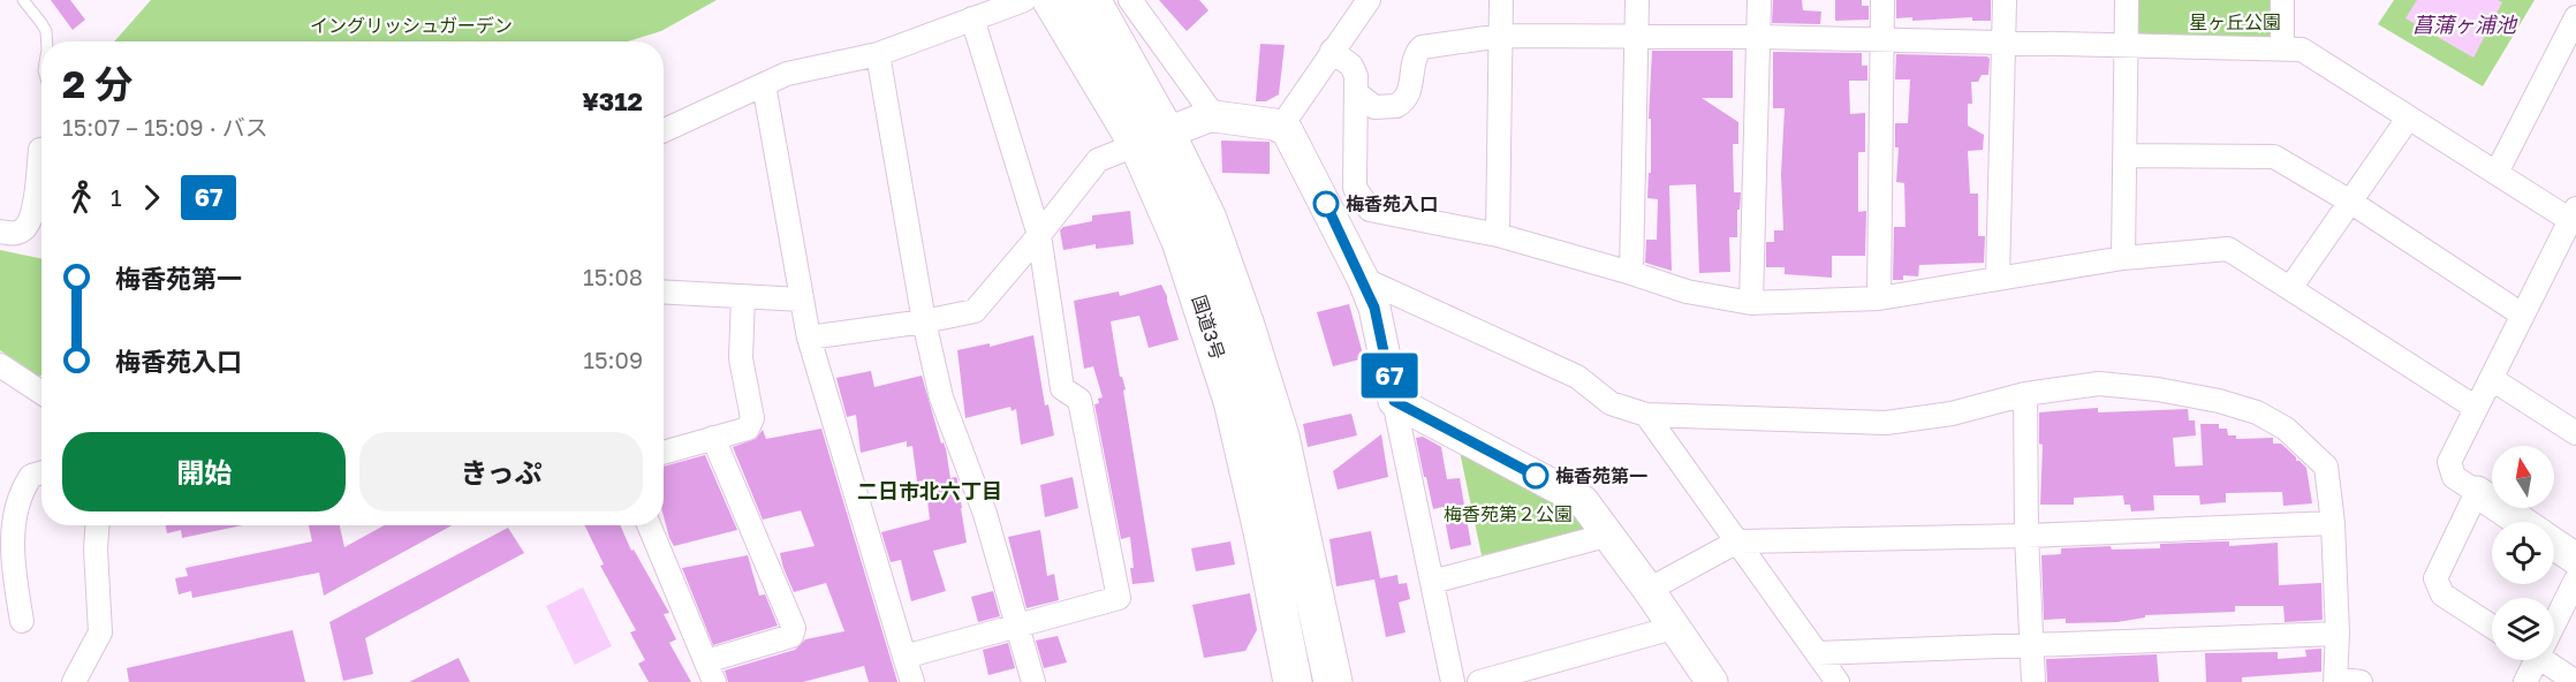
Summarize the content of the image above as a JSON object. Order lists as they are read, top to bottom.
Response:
{
  "streets": {
    "highway": ["国道3号"]
  },
  "districts": ["二日市北六丁目"],
  "water": ["菖蒲ヶ浦池"],
  "parks": ["星ヶ丘公園", "イングリッシュガーデン", "梅香苑第２公園"],
  "places": ["梅香苑入口", "梅香苑第一"],
  "lines": ["bus line 67"],
  "north": "top",
  "page": {
    "on_map": "67",
    "heading": ["2 分", "15:07 – 15:09 · バス", "¥312"],
    "legs": ["1", "67"],
    "list": [
      {
        "name": "梅香苑第一",
        "value": "15:08"
      },
      {
        "name": "梅香苑入口",
        "value": "15:09"
      }
    ],
    "buttons": ["開始", "きっぷ"]
  }
}
